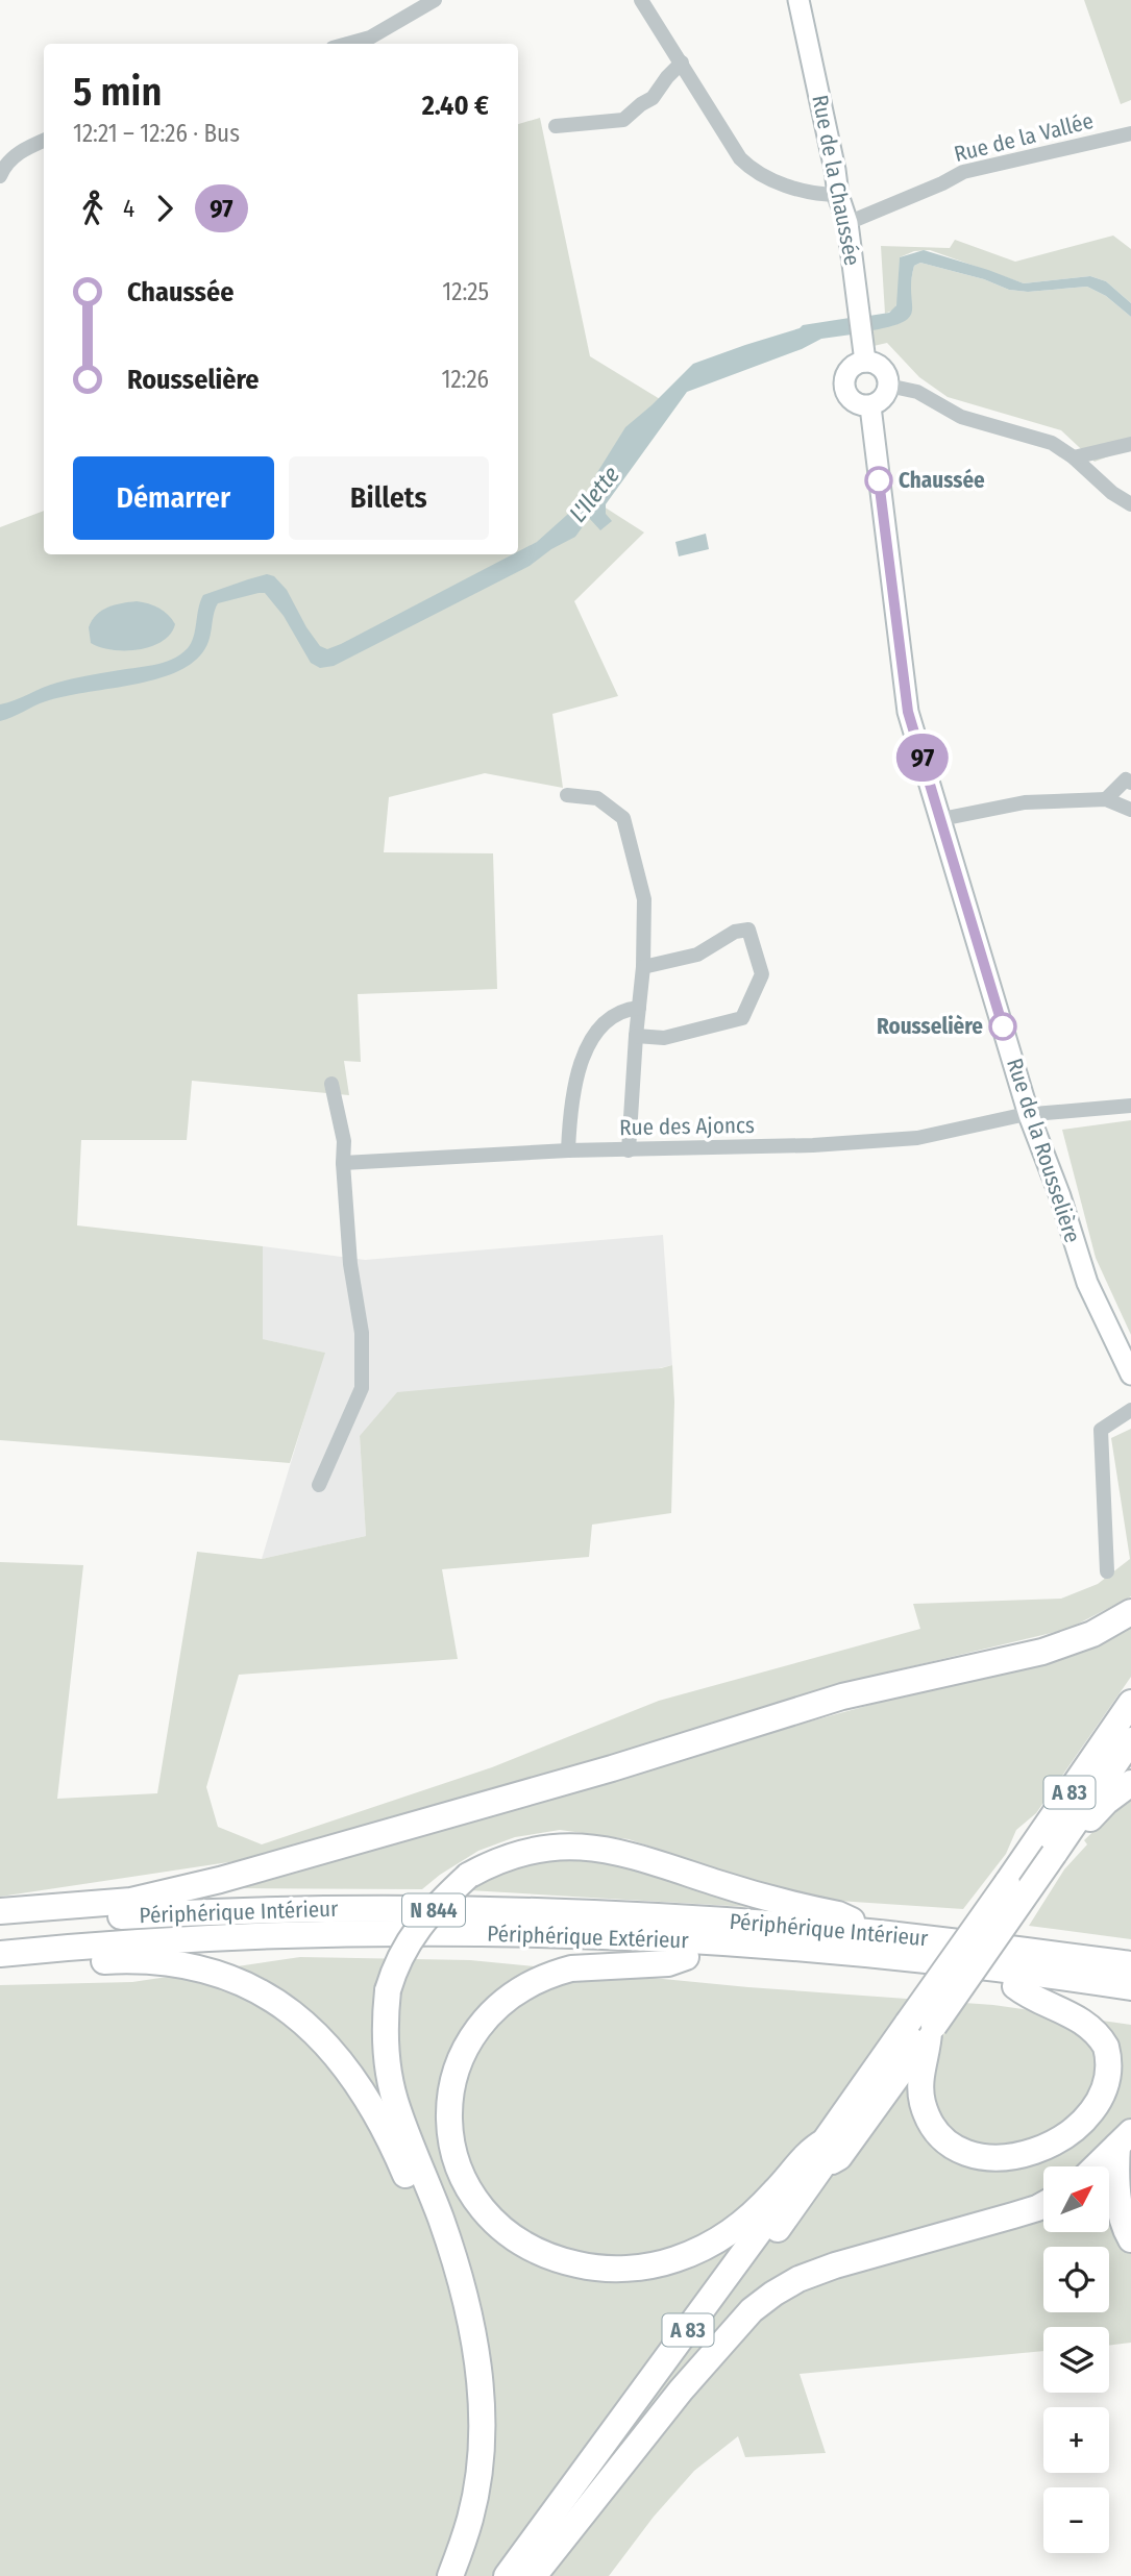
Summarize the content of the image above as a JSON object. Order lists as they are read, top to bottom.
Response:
{
  "streets": {
    "highway": [
      "A 83",
      "N 844",
      "Périphérique Intérieur",
      "Périphérique Extérieur"
    ],
    "street": [
      "Rue de la Vallée",
      "Rue de la Chaussée",
      "Rue des Ajoncs",
      "Rue de la Rousselière"
    ]
  },
  "crossings": [
    ["Rue de la Vallée", "Rue de la Chaussée"],
    ["Rue de la Chaussée", "Rue de la Rousselière"],
    ["Rue des Ajoncs", "Rue de la Rousselière"]
  ],
  "water": ["L'Ilette"],
  "places": ["Chaussée", "Rousselière"],
  "lines": ["bus line 97"],
  "north": "top right",
  "page": {
    "on_map": "97",
    "heading": ["5 min", "12:21 – 12:26 · Bus", "2.40 €"],
    "legs": ["4", "97"],
    "list": [
      {
        "name": "Chaussée",
        "value": "12:25"
      },
      {
        "name": "Rousselière",
        "value": "12:26"
      }
    ],
    "buttons": ["Démarrer", "Billets"],
    "map_buttons": ["+", "−"]
  }
}
